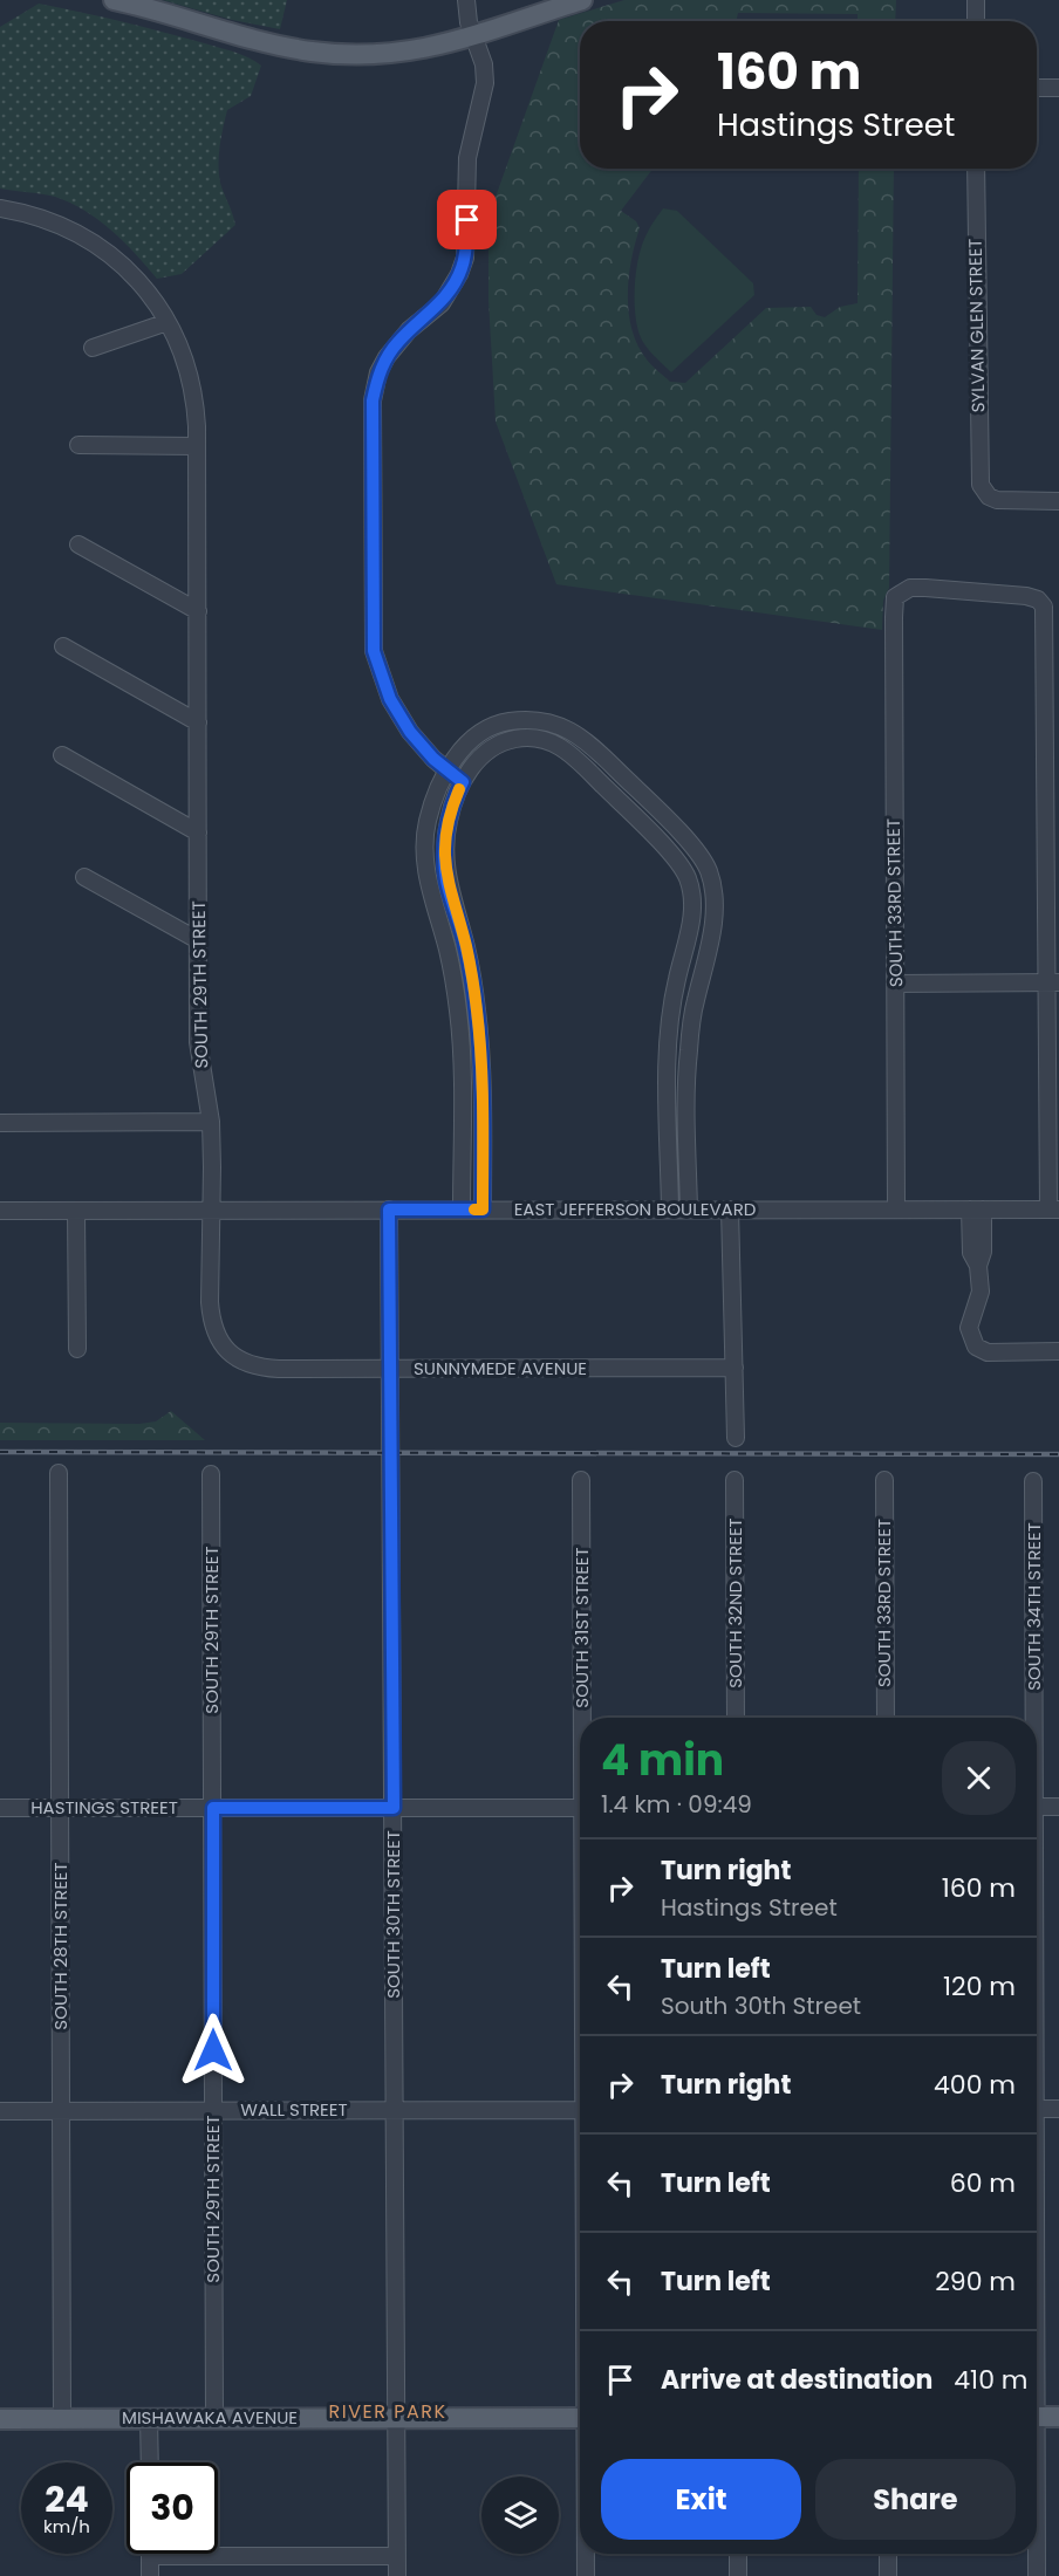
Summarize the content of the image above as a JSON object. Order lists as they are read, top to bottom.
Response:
{
  "streets": {
    "main road": ["MISHAWAKA AVENUE"],
    "street": [
      "SYLVAN GLEN STREET",
      "SOUTH 33RD STREET",
      "SOUTH 29TH STREET",
      "EAST JEFFERSON BOULEVARD",
      "SUNNYMEDE AVENUE",
      "SOUTH 32ND STREET",
      "SOUTH 34TH STREET",
      "SOUTH 31ST STREET",
      "HASTINGS STREET",
      "SOUTH 30TH STREET",
      "SOUTH 28TH STREET",
      "WALL STREET"
    ]
  },
  "crossings": [
    ["SOUTH 33RD STREET", "EAST JEFFERSON BOULEVARD"],
    ["SOUTH 29TH STREET", "EAST JEFFERSON BOULEVARD"],
    ["SOUTH 29TH STREET", "SUNNYMEDE AVENUE"],
    ["SOUTH 29TH STREET", "HASTINGS STREET"],
    ["SOUTH 29TH STREET", "WALL STREET"],
    ["SOUTH 29TH STREET", "MISHAWAKA AVENUE"],
    ["EAST JEFFERSON BOULEVARD", "SOUTH 30TH STREET"],
    ["SUNNYMEDE AVENUE", "SOUTH 30TH STREET"],
    ["HASTINGS STREET", "SOUTH 30TH STREET"],
    ["HASTINGS STREET", "SOUTH 28TH STREET"],
    ["SOUTH 30TH STREET", "WALL STREET"],
    ["SOUTH 30TH STREET", "MISHAWAKA AVENUE"],
    ["SOUTH 28TH STREET", "WALL STREET"],
    ["SOUTH 28TH STREET", "MISHAWAKA AVENUE"]
  ],
  "districts": ["RIVER PARK"],
  "page": {
    "turn": ["160 m", "Hastings Street"],
    "heading": ["4 min", "1.4 km · 09:49"],
    "list": [
      {
        "name": "Turn right",
        "note": "Hastings Street",
        "value": "160 m"
      },
      {
        "name": "Turn left",
        "note": "South 30th Street",
        "value": "120 m"
      },
      {
        "name": "Turn right",
        "value": "400 m"
      },
      {
        "name": "Turn left",
        "value": "60 m"
      },
      {
        "name": "Turn left",
        "value": "290 m"
      },
      {
        "name": "Arrive at destination",
        "value": "410 m"
      }
    ],
    "buttons": ["Exit", "Share"],
    "speed": "24 km/h",
    "limit": "30"
  }
}
